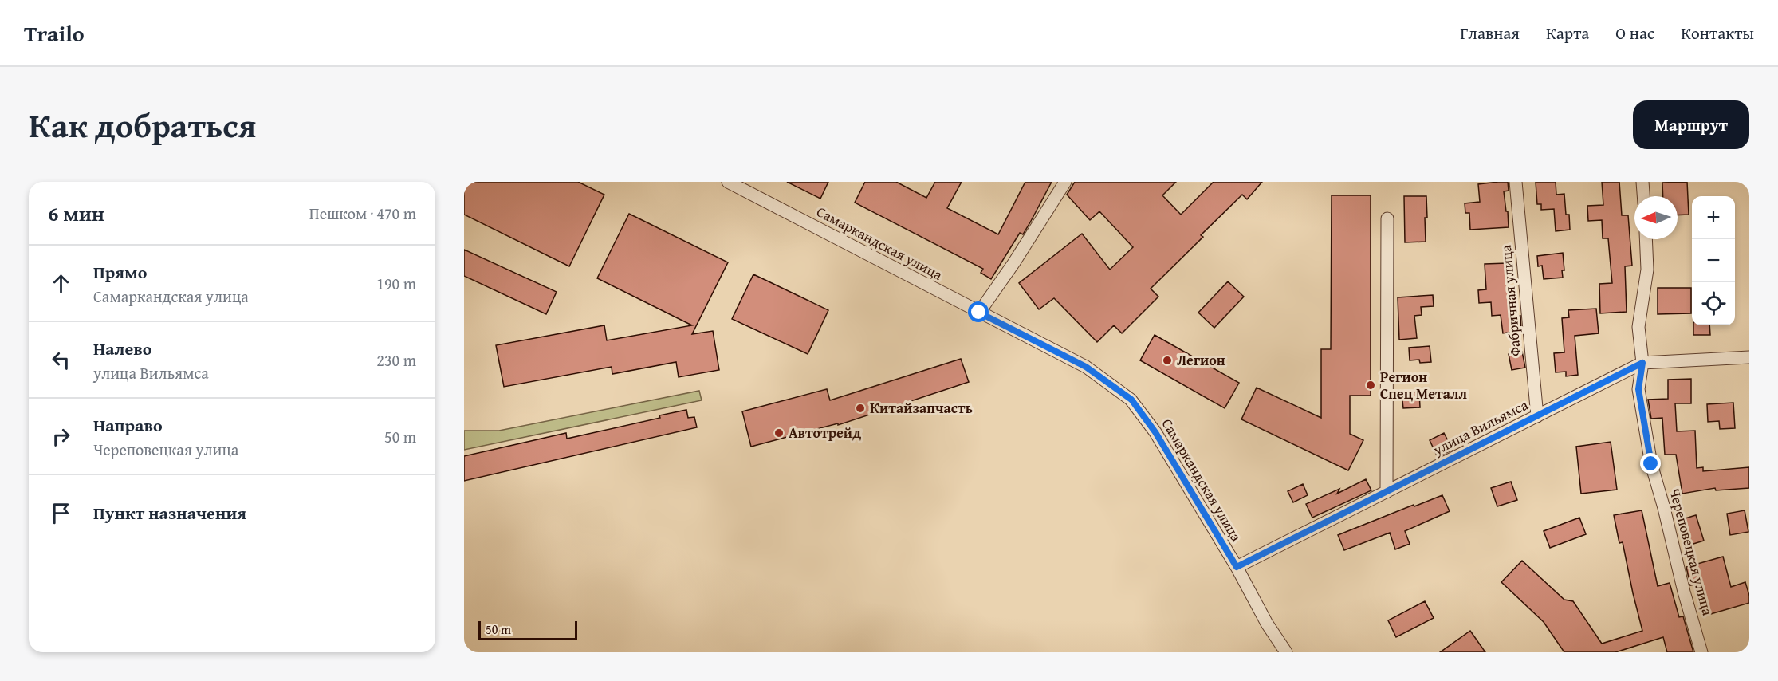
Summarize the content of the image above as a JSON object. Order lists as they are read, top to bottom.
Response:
{
  "streets": {
    "street": [
      "Самаркандская улица",
      "Фабричная улица",
      "улица Вильямса",
      "Череповецкая улица"
    ]
  },
  "crossings": [
    ["Самаркандская улица", "улица Вильямса"],
    ["Фабричная улица", "улица Вильямса"],
    ["улица Вильямса", "Череповецкая улица"]
  ],
  "places": [
    "Легион",
    "Регион Спец Металл",
    "Китайзапчасть",
    "Автотрейд"
  ],
  "scale_bar": "50 m",
  "north": "left",
  "page": {
    "header": "Trailo",
    "nav": [
      "Главная",
      "Карта",
      "О нас",
      "Контакты"
    ],
    "title": "Как добраться",
    "buttons": "Маршрут",
    "heading": ["6 мин", "Пешком · 470 m"],
    "map_buttons": ["+", "−"],
    "list": [
      ["Прямо", "Самаркандская улица", "190 m"],
      ["Налево", "улица Вильямса", "230 m"],
      ["Направо", "Череповецкая улица", "50 m"],
      "Пункт назначения"
    ],
    "scale": "50 m"
  }
}
